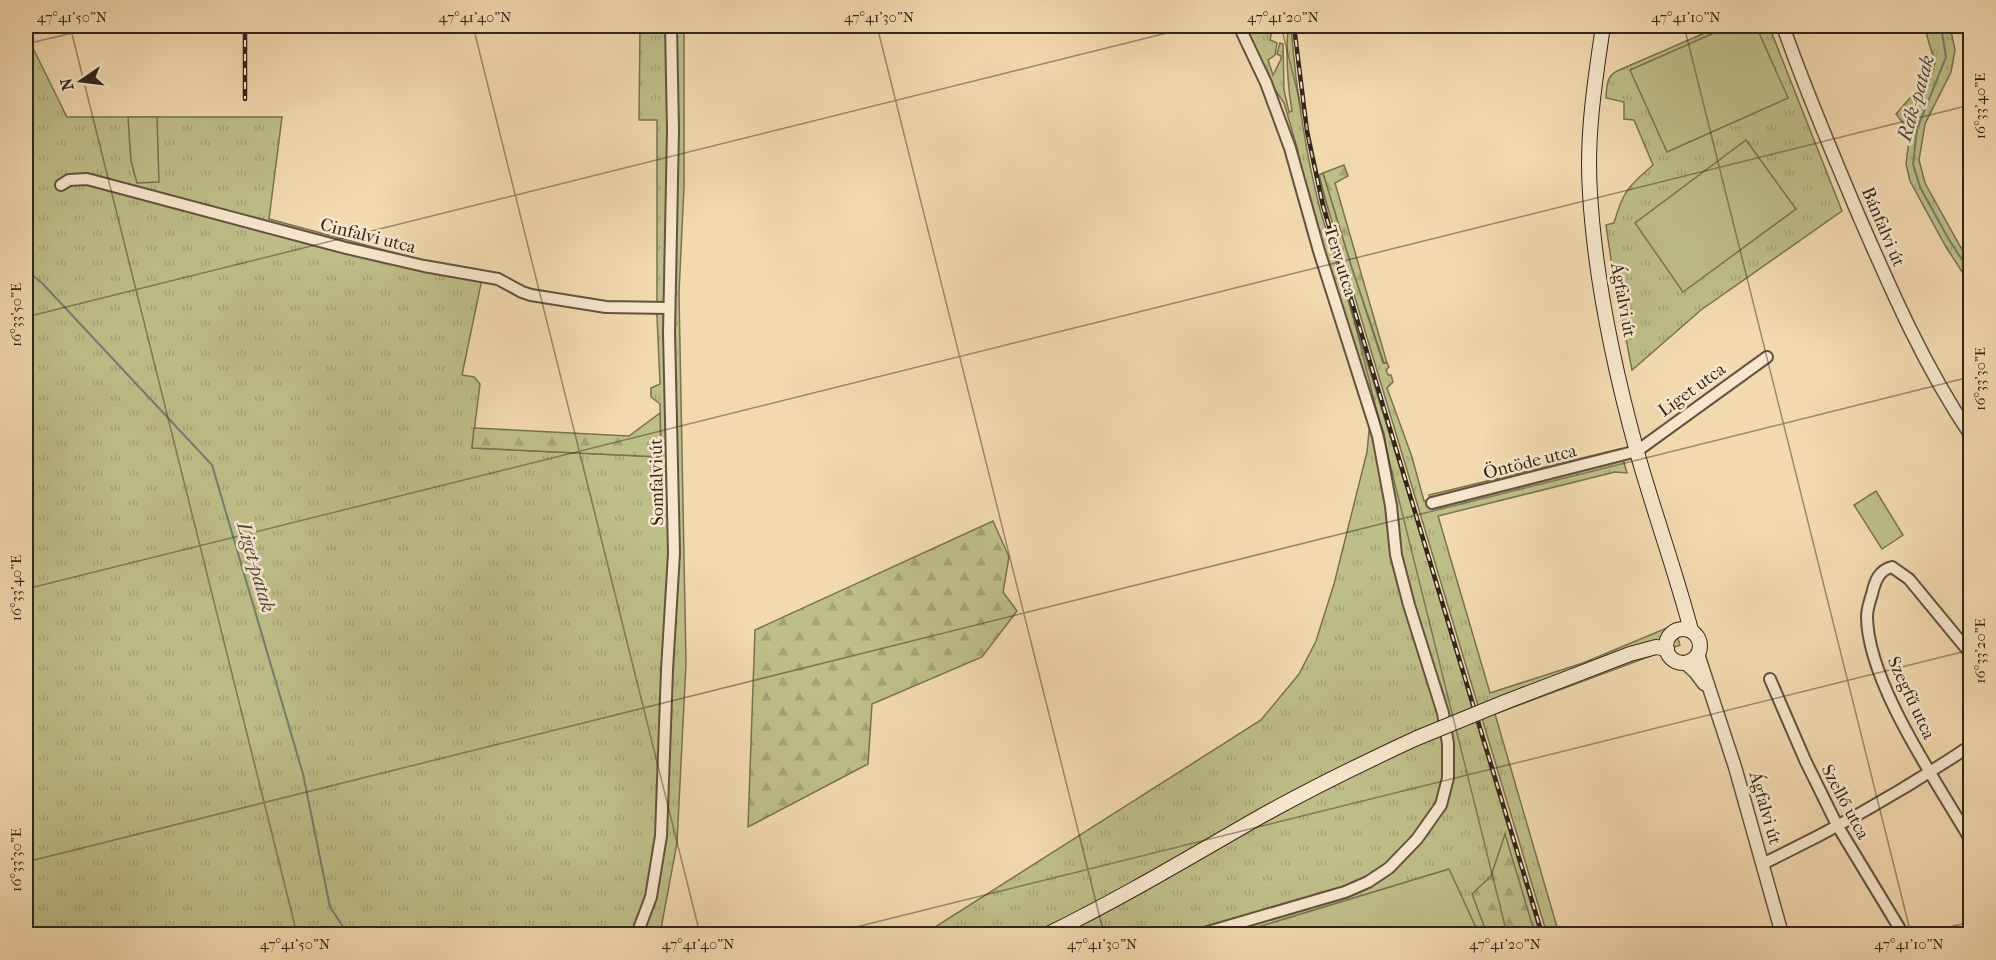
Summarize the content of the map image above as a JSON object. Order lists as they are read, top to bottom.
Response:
{
  "streets": {
    "main road": ["Ágfalvi út"],
    "street": [
      "Bánfalvi út",
      "Cinfalvi utca",
      "Terv utca",
      "Liget utca",
      "Öntöde utca",
      "Somfalvi út",
      "Szegfű utca",
      "Szellő utca"
    ]
  },
  "crossings": [
    ["Cinfalvi utca", "Somfalvi út"],
    ["Ágfalvi út", "Liget utca"],
    ["Ágfalvi út", "Öntöde utca"],
    ["Liget utca", "Öntöde utca"]
  ],
  "water": ["Rák-patak", "Liget-patak"],
  "north": "left",
  "coordinates": [
    "47°41'50\"N",
    "47°41'40\"N",
    "47°41'30\"N",
    "47°41'20\"N",
    "47°41'10\"N",
    "16°33'40\"E",
    "16°33'50\"E",
    "16°33'30\"E",
    "16°33'20\"E"
  ]
}
